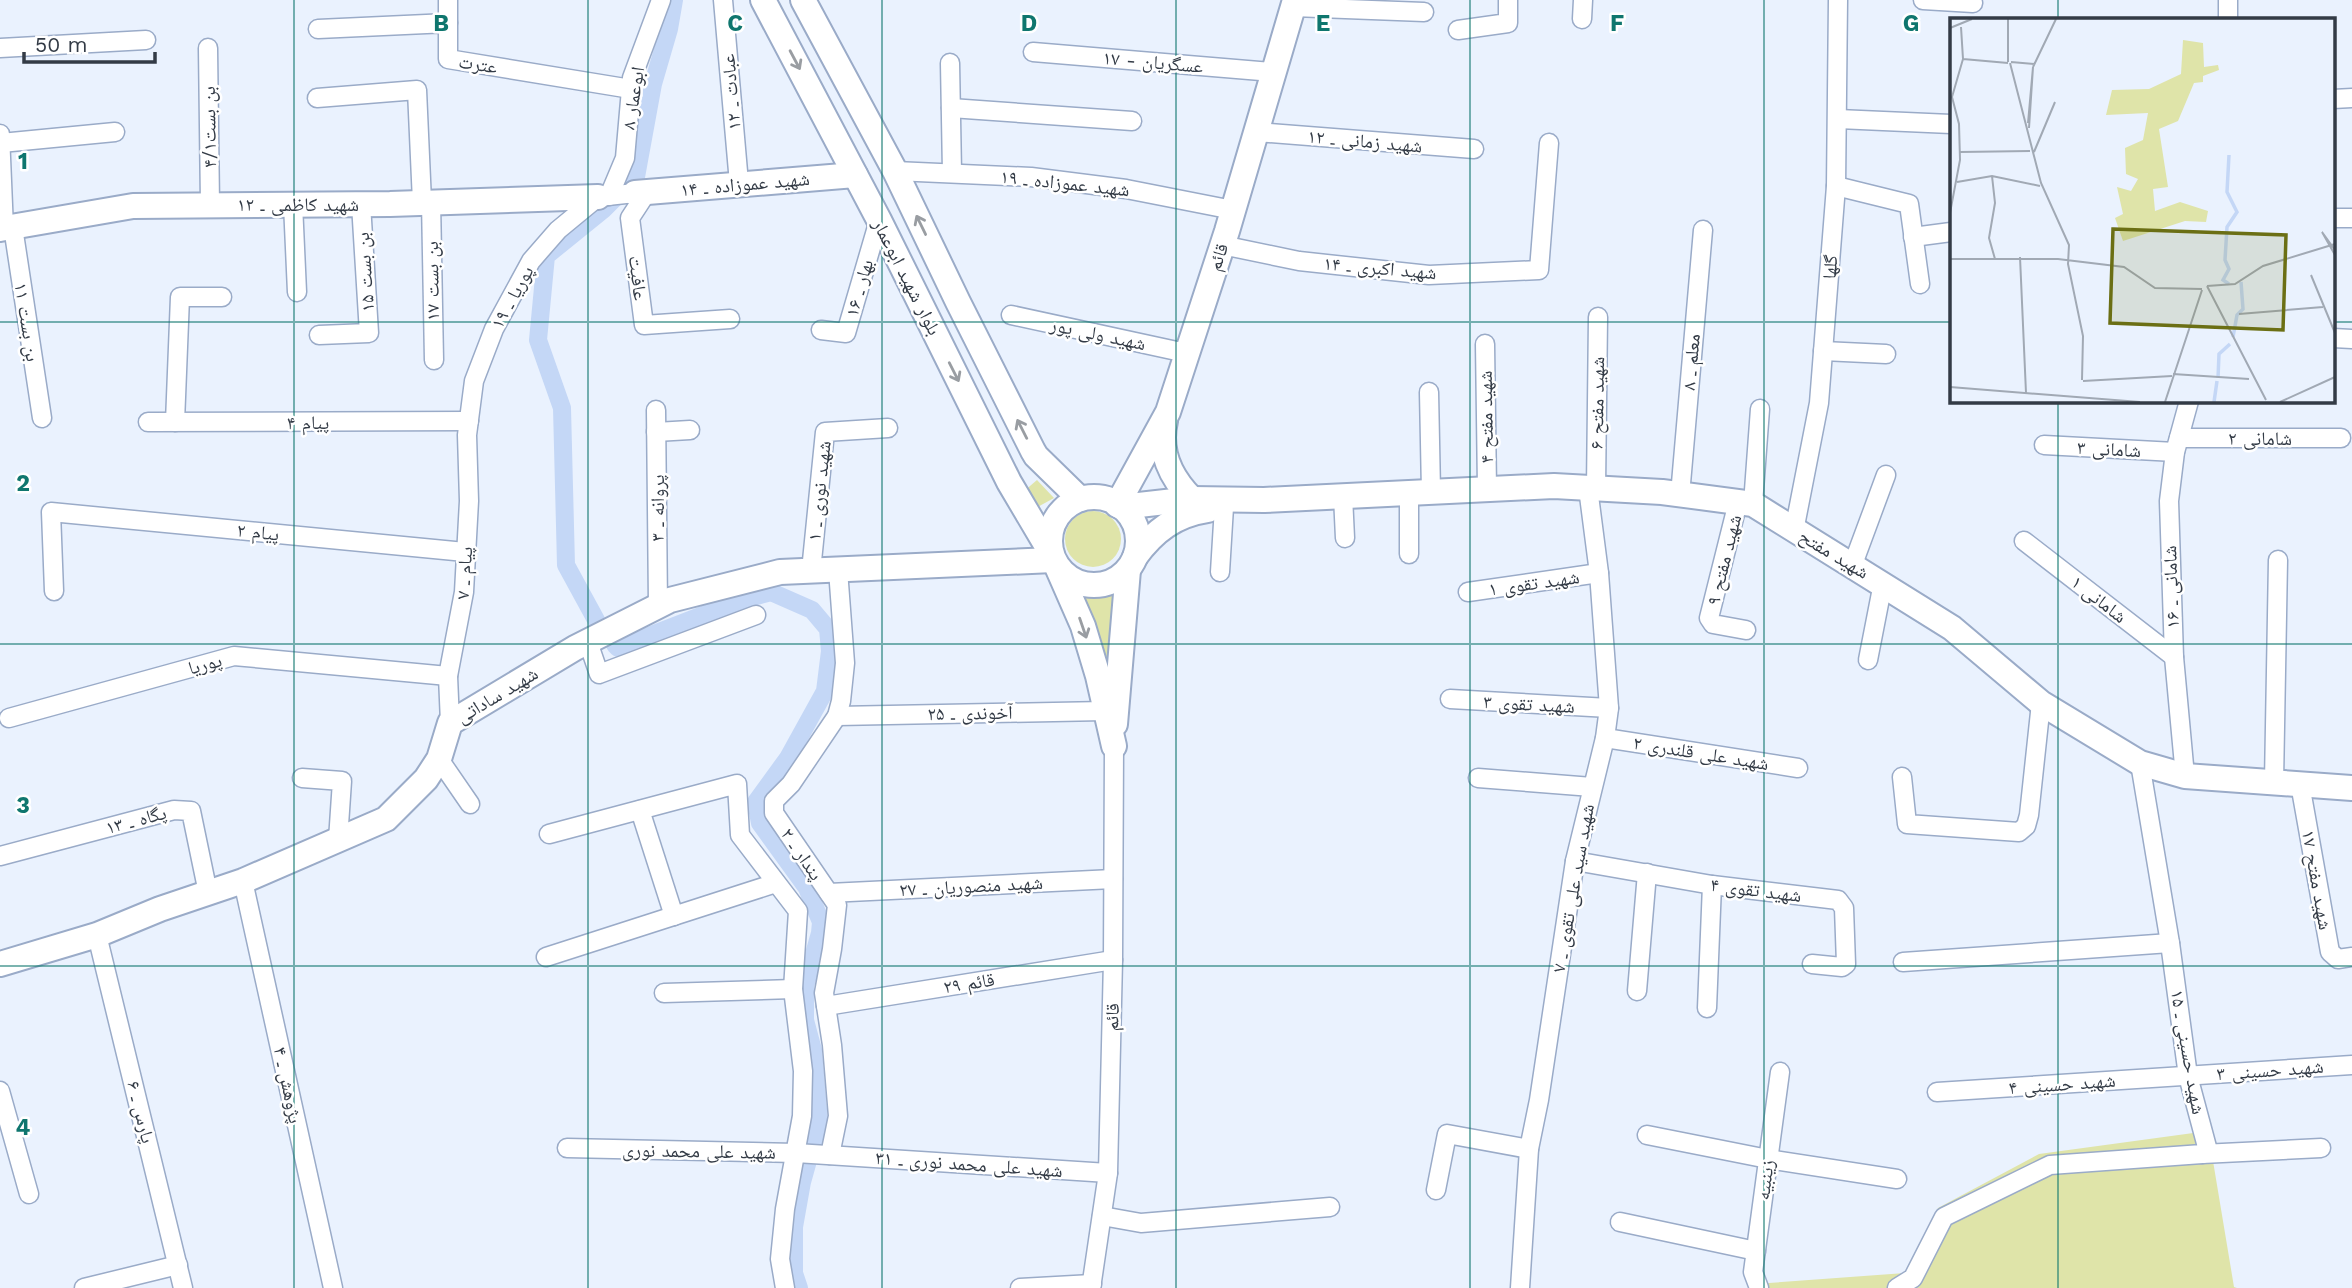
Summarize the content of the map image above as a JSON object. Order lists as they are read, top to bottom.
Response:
{
  "streets": {
    "street": [
      "عسگریان - ۱۷",
      "عترت",
      "عبادت ـ ۱۲",
      "ابوعمار ۸",
      "بن بست۴/۱",
      "شهید زمانی ـ ۱۲",
      "شهید عموزاده ـ ۱۹",
      "شهید عموزاده ـ ۱۴",
      "شهید کاظمی ـ ۱۲",
      "قائم",
      "گلها",
      "شهید اکبری ـ ۱۴",
      "بن بست ۱۵",
      "بلوار شهید ابوعمار",
      "عافیت",
      "بن بست ۱۷",
      "بهار ـ ۱۶",
      "پوریا ـ ۱۹",
      "بن بست ۱۱",
      "شهید ولی پور",
      "معلم ـ ۸",
      "شهید مفتح ۶",
      "شهید مفتح ۴",
      "پیام ۴",
      "شامانی ۲",
      "شامانی ۳",
      "شهید نوری ـ ۱",
      "پروانه ـ ۳",
      "پیام ۲",
      "شهید مفتح",
      "شهید مفتح ۹",
      "پیام ـ ۷",
      "شهید تقوی ۱",
      "شامانی ـ ۱۶",
      "شامانی ۱",
      "پوریا",
      "شهید ساداتی",
      "شهید تقوی ۳",
      "آخوندی ـ ۲۵",
      "شهید علی قلندری ۲",
      "پگاه ـ ۱۳",
      "پندار ـ ۲",
      "شهید مفتح ۱۷",
      "شهید منصوریان ـ ۲۷",
      "شهید سید علی تقوی ـ ۷",
      "شهید تقوی ۴",
      "قائم ۲۹",
      "شهید حسینی ـ ۱۵",
      "شهید حسینی ۳",
      "شهید حسینی ۴",
      "پژوهش ـ ۴",
      "پارس ـ ۶",
      "شهید علی محمد نوری",
      "شهید علی محمد نوری ـ ۳۱",
      "زینبیه"
    ]
  },
  "crossings": [
    ["عسگریان - ۱۷", "قائم"],
    ["عترت", "ابوعمار ۸"],
    ["عبادت ـ ۱۲", "شهید عموزاده ـ ۱۴"],
    ["ابوعمار ۸", "شهید کاظمی ـ ۱۲"],
    ["ابوعمار ۸", "پوریا ـ ۱۹"],
    ["بن بست۴/۱", "شهید کاظمی ـ ۱۲"],
    ["شهید زمانی ـ ۱۲", "قائم"],
    ["شهید عموزاده ـ ۱۹", "قائم"],
    ["شهید عموزاده ـ ۱۹", "بلوار شهید ابوعمار"],
    ["شهید عموزاده ـ ۱۴", "بلوار شهید ابوعمار"],
    ["شهید عموزاده ـ ۱۴", "عافیت"],
    ["شهید کاظمی ـ ۱۲", "بن بست ۱۵"],
    ["شهید کاظمی ـ ۱۲", "بن بست ۱۷"],
    ["شهید کاظمی ـ ۱۲", "پوریا ـ ۱۹"],
    ["شهید کاظمی ـ ۱۲", "بن بست ۱۱"],
    ["قائم", "شهید اکبری ـ ۱۴"],
    ["قائم", "بلوار شهید ابوعمار"],
    ["قائم", "شهید ولی پور"],
    ["قائم", "شهید ساداتی"],
    ["قائم", "شهید منصوریان ـ ۲۷"],
    ["قائم", "قائم ۲۹"],
    ["قائم", "شهید علی محمد نوری ـ ۳۱"],
    ["گلها", "شهید مفتح"],
    ["بلوار شهید ابوعمار", "بهار ـ ۱۶"],
    ["بلوار شهید ابوعمار", "شهید ساداتی"],
    ["بلوار شهید ابوعمار", "آخوندی ـ ۲۵"],
    ["پوریا ـ ۱۹", "پیام ۴"],
    ["پوریا ـ ۱۹", "پیام ـ ۷"],
    ["معلم ـ ۸", "شهید مفتح"],
    ["شهید مفتح ۶", "شهید مفتح"],
    ["شهید مفتح ۶", "شهید سید علی تقوی ـ ۷"],
    ["شهید مفتح ۴", "شهید مفتح"],
    ["پیام ۴", "پیام ـ ۷"],
    ["شامانی ۲", "شامانی ۳"],
    ["شامانی ۲", "شامانی ـ ۱۶"],
    ["شامانی ۳", "شامانی ـ ۱۶"],
    ["شهید نوری ـ ۱", "شهید ساداتی"],
    ["پروانه ـ ۳", "شهید ساداتی"],
    ["پیام ۲", "پیام ـ ۷"],
    ["شهید مفتح", "شهید مفتح ۹"],
    ["شهید مفتح", "شامانی ـ ۱۶"],
    ["شهید مفتح", "شهید مفتح ۱۷"],
    ["شهید مفتح", "شهید سید علی تقوی ـ ۷"],
    ["شهید مفتح", "شهید حسینی ـ ۱۵"],
    ["پیام ـ ۷", "پوریا"],
    ["پیام ـ ۷", "شهید ساداتی"],
    ["شهید تقوی ۱", "شهید سید علی تقوی ـ ۷"],
    ["شامانی ـ ۱۶", "شامانی ۱"],
    ["شهید ساداتی", "پگاه ـ ۱۳"],
    ["شهید ساداتی", "پندار ـ ۲"],
    ["شهید ساداتی", "پژوهش ـ ۴"],
    ["شهید ساداتی", "پارس ـ ۶"],
    ["شهید تقوی ۳", "شهید سید علی تقوی ـ ۷"],
    ["آخوندی ـ ۲۵", "پندار ـ ۲"],
    ["شهید علی قلندری ۲", "شهید سید علی تقوی ـ ۷"],
    ["پندار ـ ۲", "شهید منصوریان ـ ۲۷"],
    ["پندار ـ ۲", "قائم ۲۹"],
    ["پندار ـ ۲", "شهید علی محمد نوری"],
    ["پندار ـ ۲", "شهید علی محمد نوری ـ ۳۱"],
    ["شهید سید علی تقوی ـ ۷", "شهید تقوی ۴"],
    ["شهید حسینی ـ ۱۵", "شهید حسینی ۳"],
    ["شهید حسینی ـ ۱۵", "شهید حسینی ۴"],
    ["شهید حسینی ۳", "شهید حسینی ۴"],
    ["شهید علی محمد نوری", "شهید علی محمد نوری ـ ۳۱"]
  ],
  "scale_bar": "50 m",
  "grid": {
    "columns": [
      "B",
      "C",
      "D",
      "E",
      "F",
      "G"
    ],
    "rows": [
      "1",
      "2",
      "3",
      "4"
    ]
  }
}
